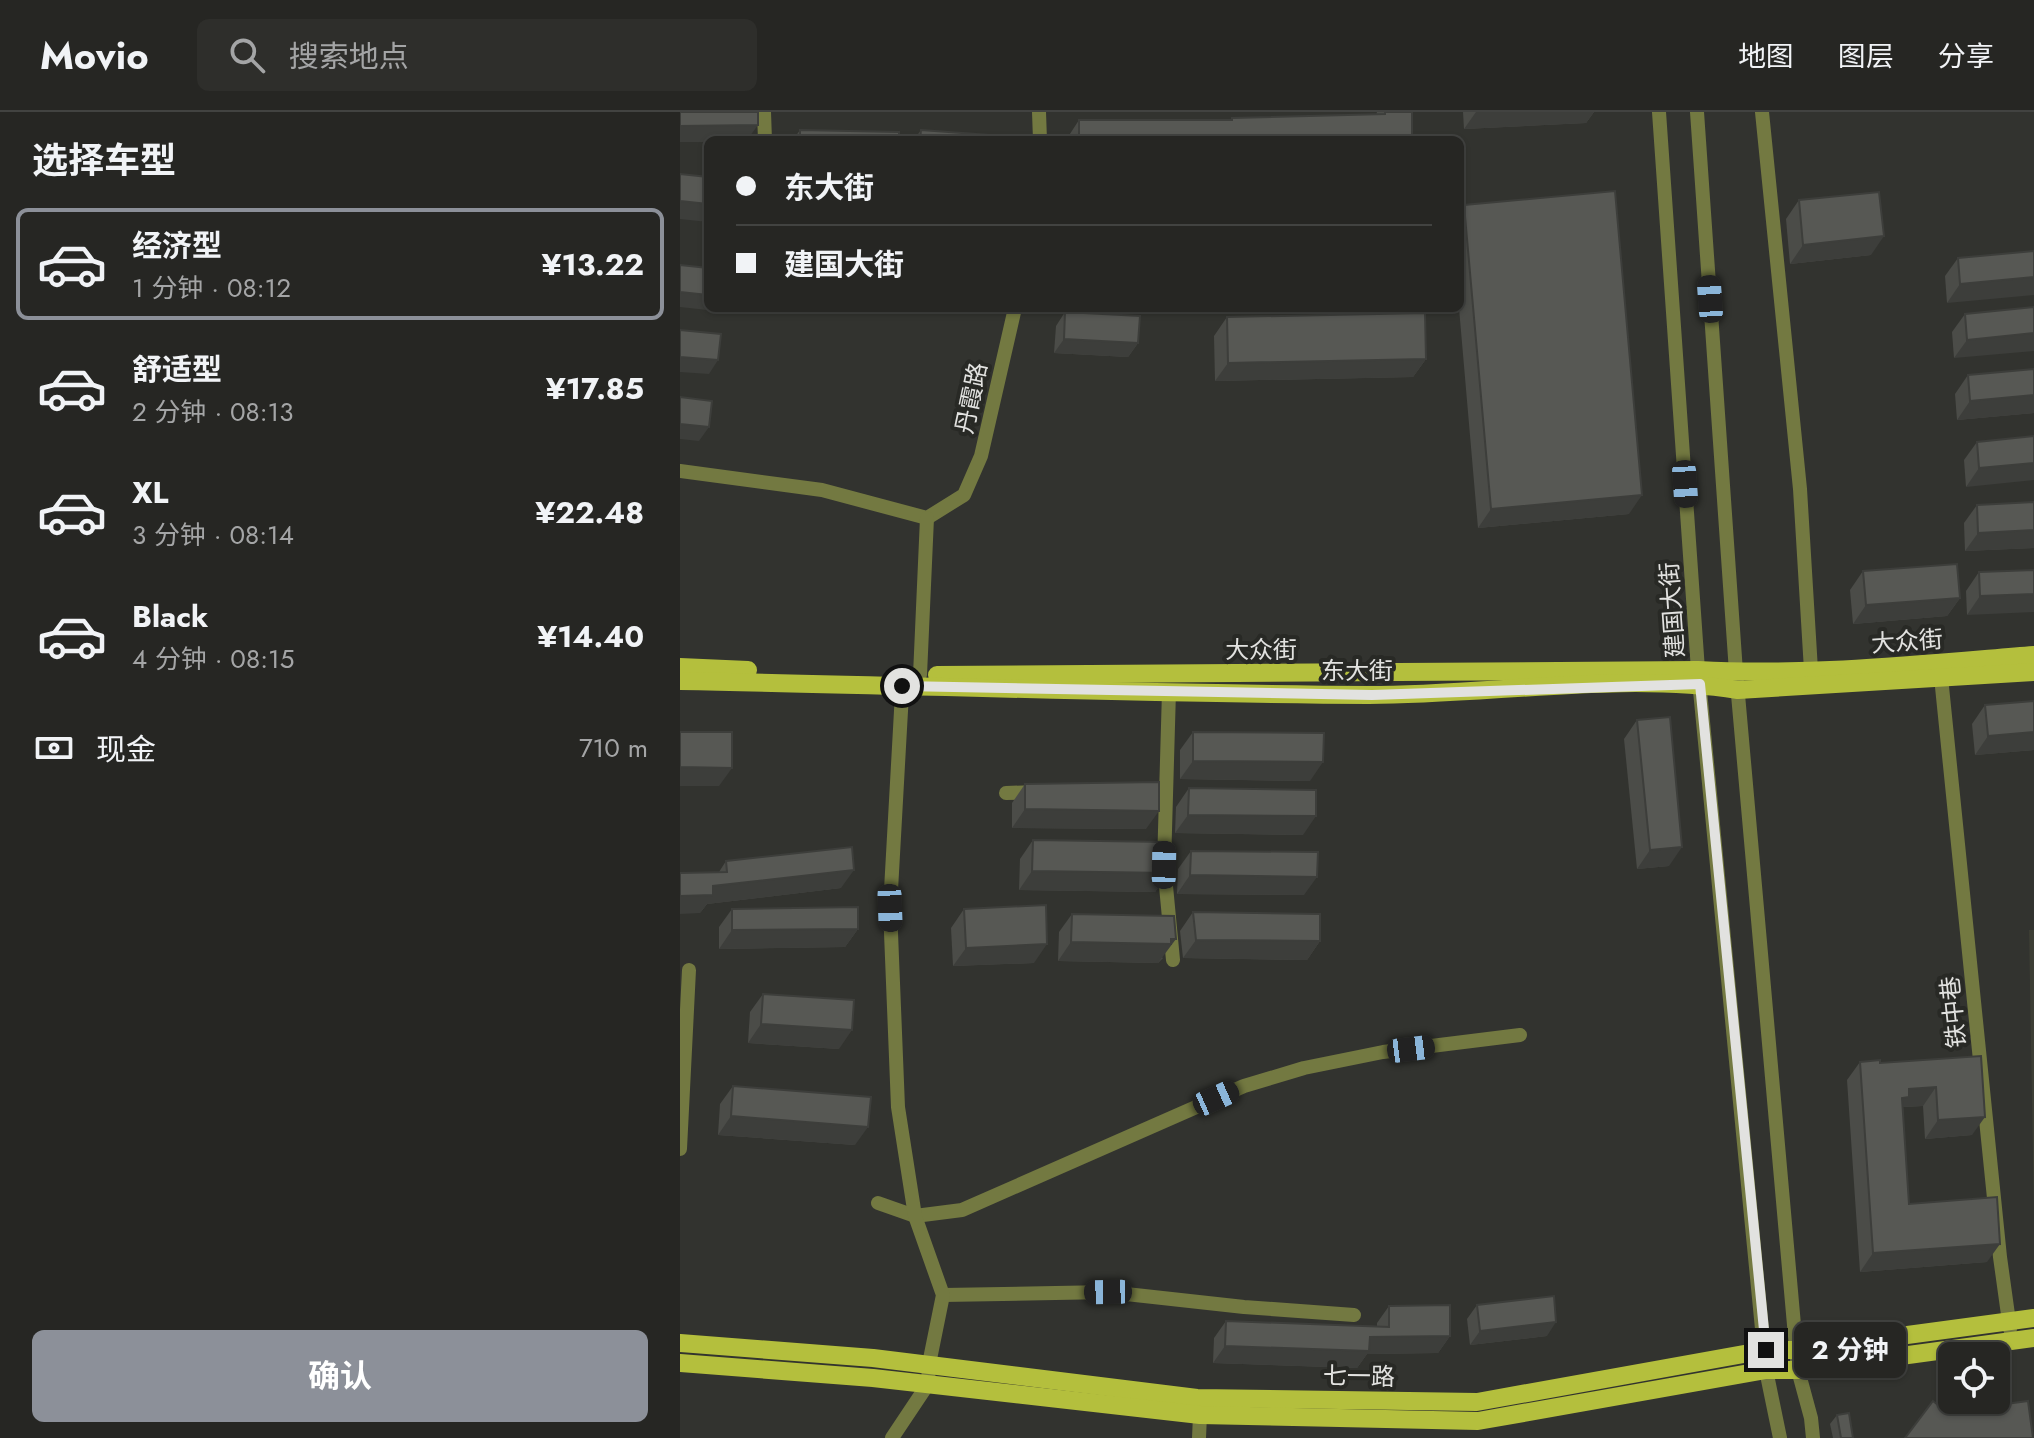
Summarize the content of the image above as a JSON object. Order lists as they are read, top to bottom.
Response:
{
  "streets": {
    "main road": ["大众街", "东大街", "七一路"],
    "street": ["丹霞路", "建国大街", "铁中巷"]
  },
  "crossings": [
    ["建国大街", "大众街"],
    ["建国大街", "东大街"],
    ["建国大街", "七一路"],
    ["大众街", "东大街"],
    ["东大街", "铁中巷"],
    ["铁中巷", "七一路"]
  ],
  "page": {
    "header": "Movio",
    "search": "搜索地点",
    "nav": ["地图", "图层", "分享"],
    "heading": "选择车型",
    "banner": ["东大街", "建国大街"],
    "list": [
      {
        "name": "经济型",
        "note": "1 分钟 · 08:12",
        "value": "¥13.22"
      },
      {
        "name": "舒适型",
        "note": "2 分钟 · 08:13",
        "value": "¥17.85"
      },
      {
        "name": "XL",
        "note": "3 分钟 · 08:14",
        "value": "¥22.48"
      },
      {
        "name": "Black",
        "note": "4 分钟 · 08:15",
        "value": "¥14.40"
      }
    ],
    "pay": ["现金", "710 m"],
    "buttons": "确认",
    "bubble": "2 分钟"
  }
}
